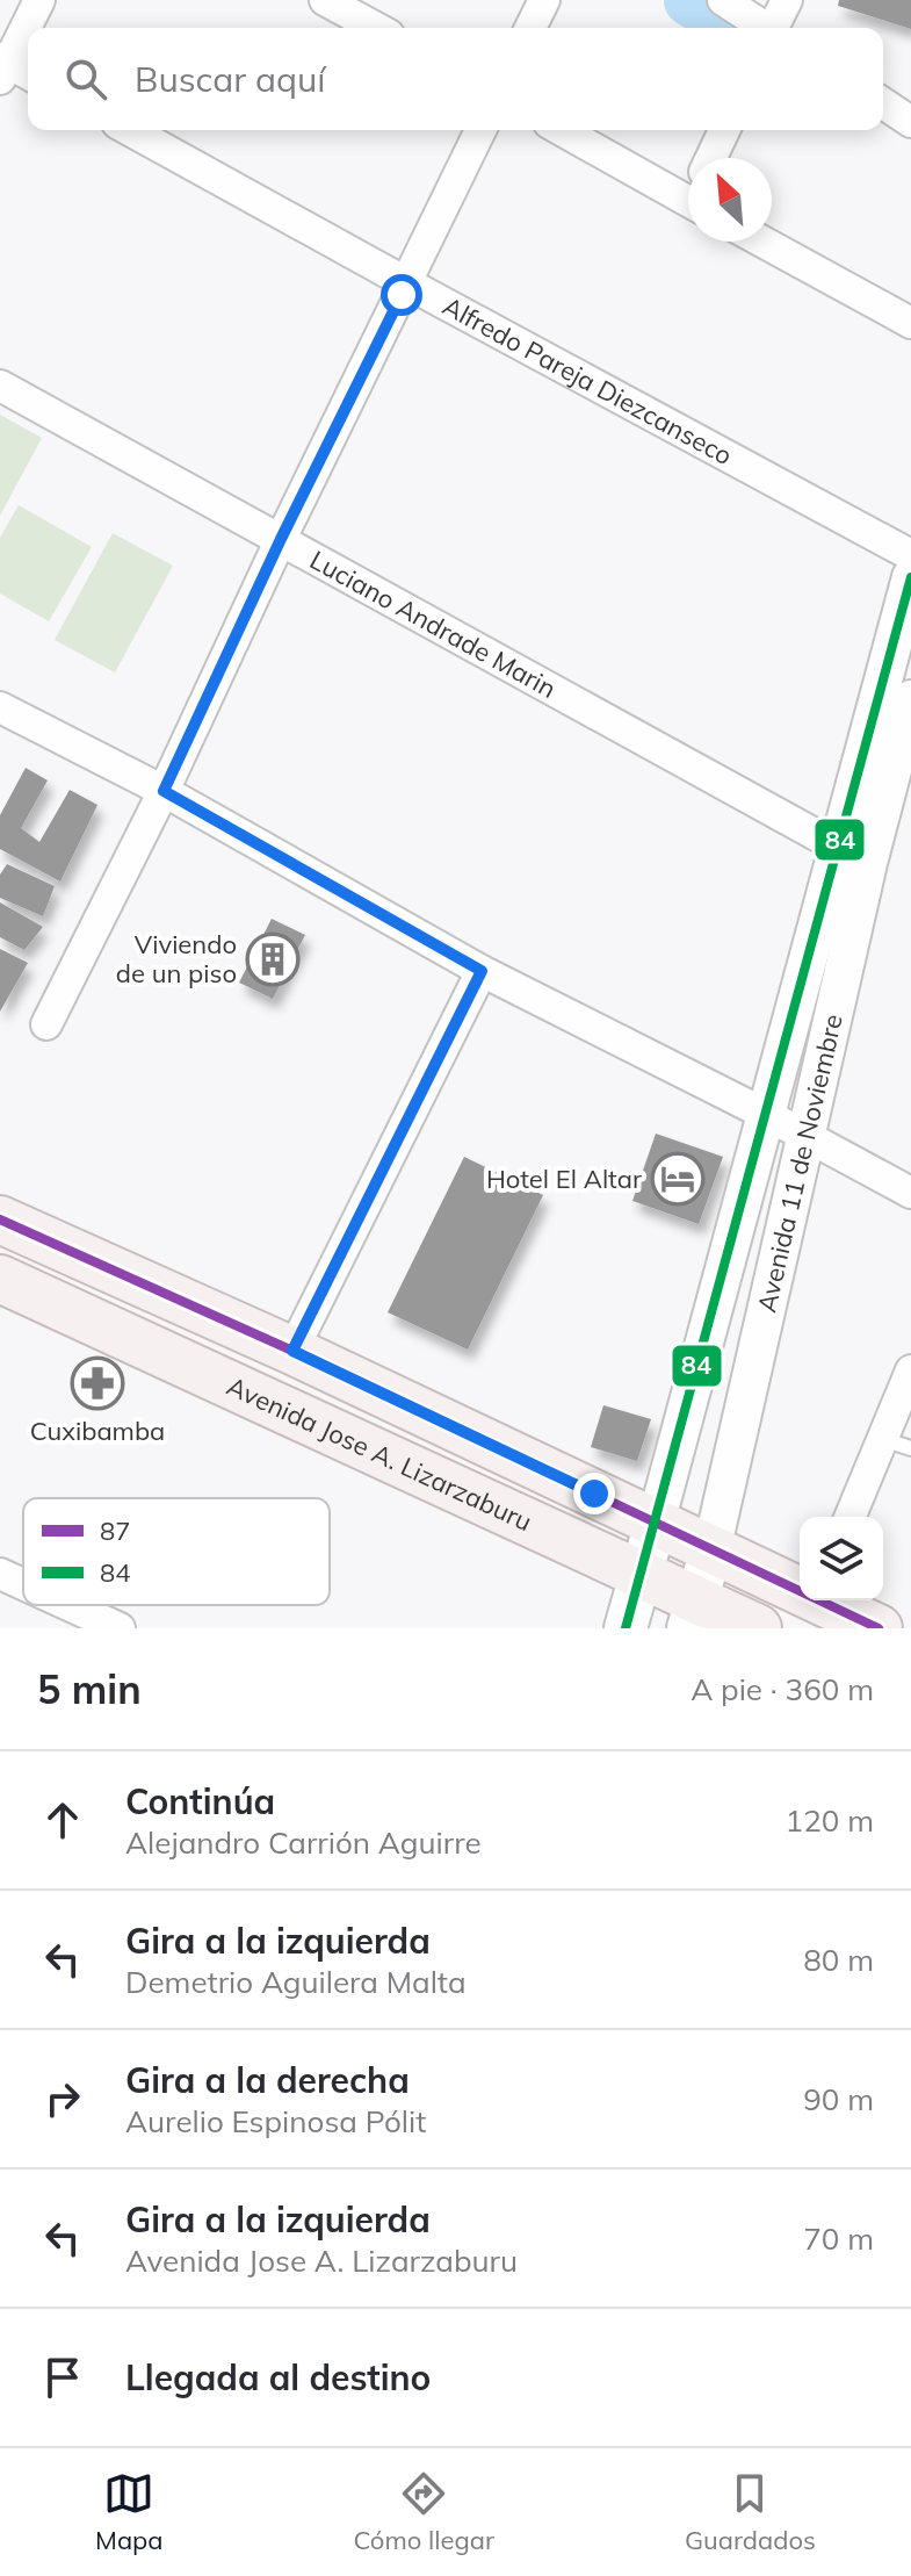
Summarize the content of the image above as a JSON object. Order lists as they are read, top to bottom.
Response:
{
  "streets": {
    "main road": ["Avenida 11 de Noviembre", "Avenida Jose A. Lizarzaburu"],
    "street": ["Alfredo Pareja Diezcanseco", "Luciano Andrade Marin"]
  },
  "crossings": [
    ["Luciano Andrade Marin", "Avenida 11 de Noviembre"],
    ["Avenida 11 de Noviembre", "Avenida Jose A. Lizarzaburu"]
  ],
  "places": {
    "building": ["Viviendo de un piso"],
    "hotel": ["Hotel El Altar"],
    "pharmacy": ["Cuxibamba"]
  },
  "lines": ["transit line 84", "transit line 87"],
  "legend": ["87", "84"],
  "north": "top left",
  "page": {
    "search": "Buscar aquí",
    "heading": ["5 min", "A pie · 360 m"],
    "list": [
      ["Continúa", "Alejandro Carrión Aguirre", "120 m"],
      ["Gira a la izquierda", "Demetrio Aguilera Malta", "80 m"],
      ["Gira a la derecha", "Aurelio Espinosa Pólit", "90 m"],
      ["Gira a la izquierda", "Avenida Jose A. Lizarzaburu", "70 m"],
      "Llegada al destino"
    ],
    "nav": ["Mapa", "Cómo llegar", "Guardados"]
  }
}
